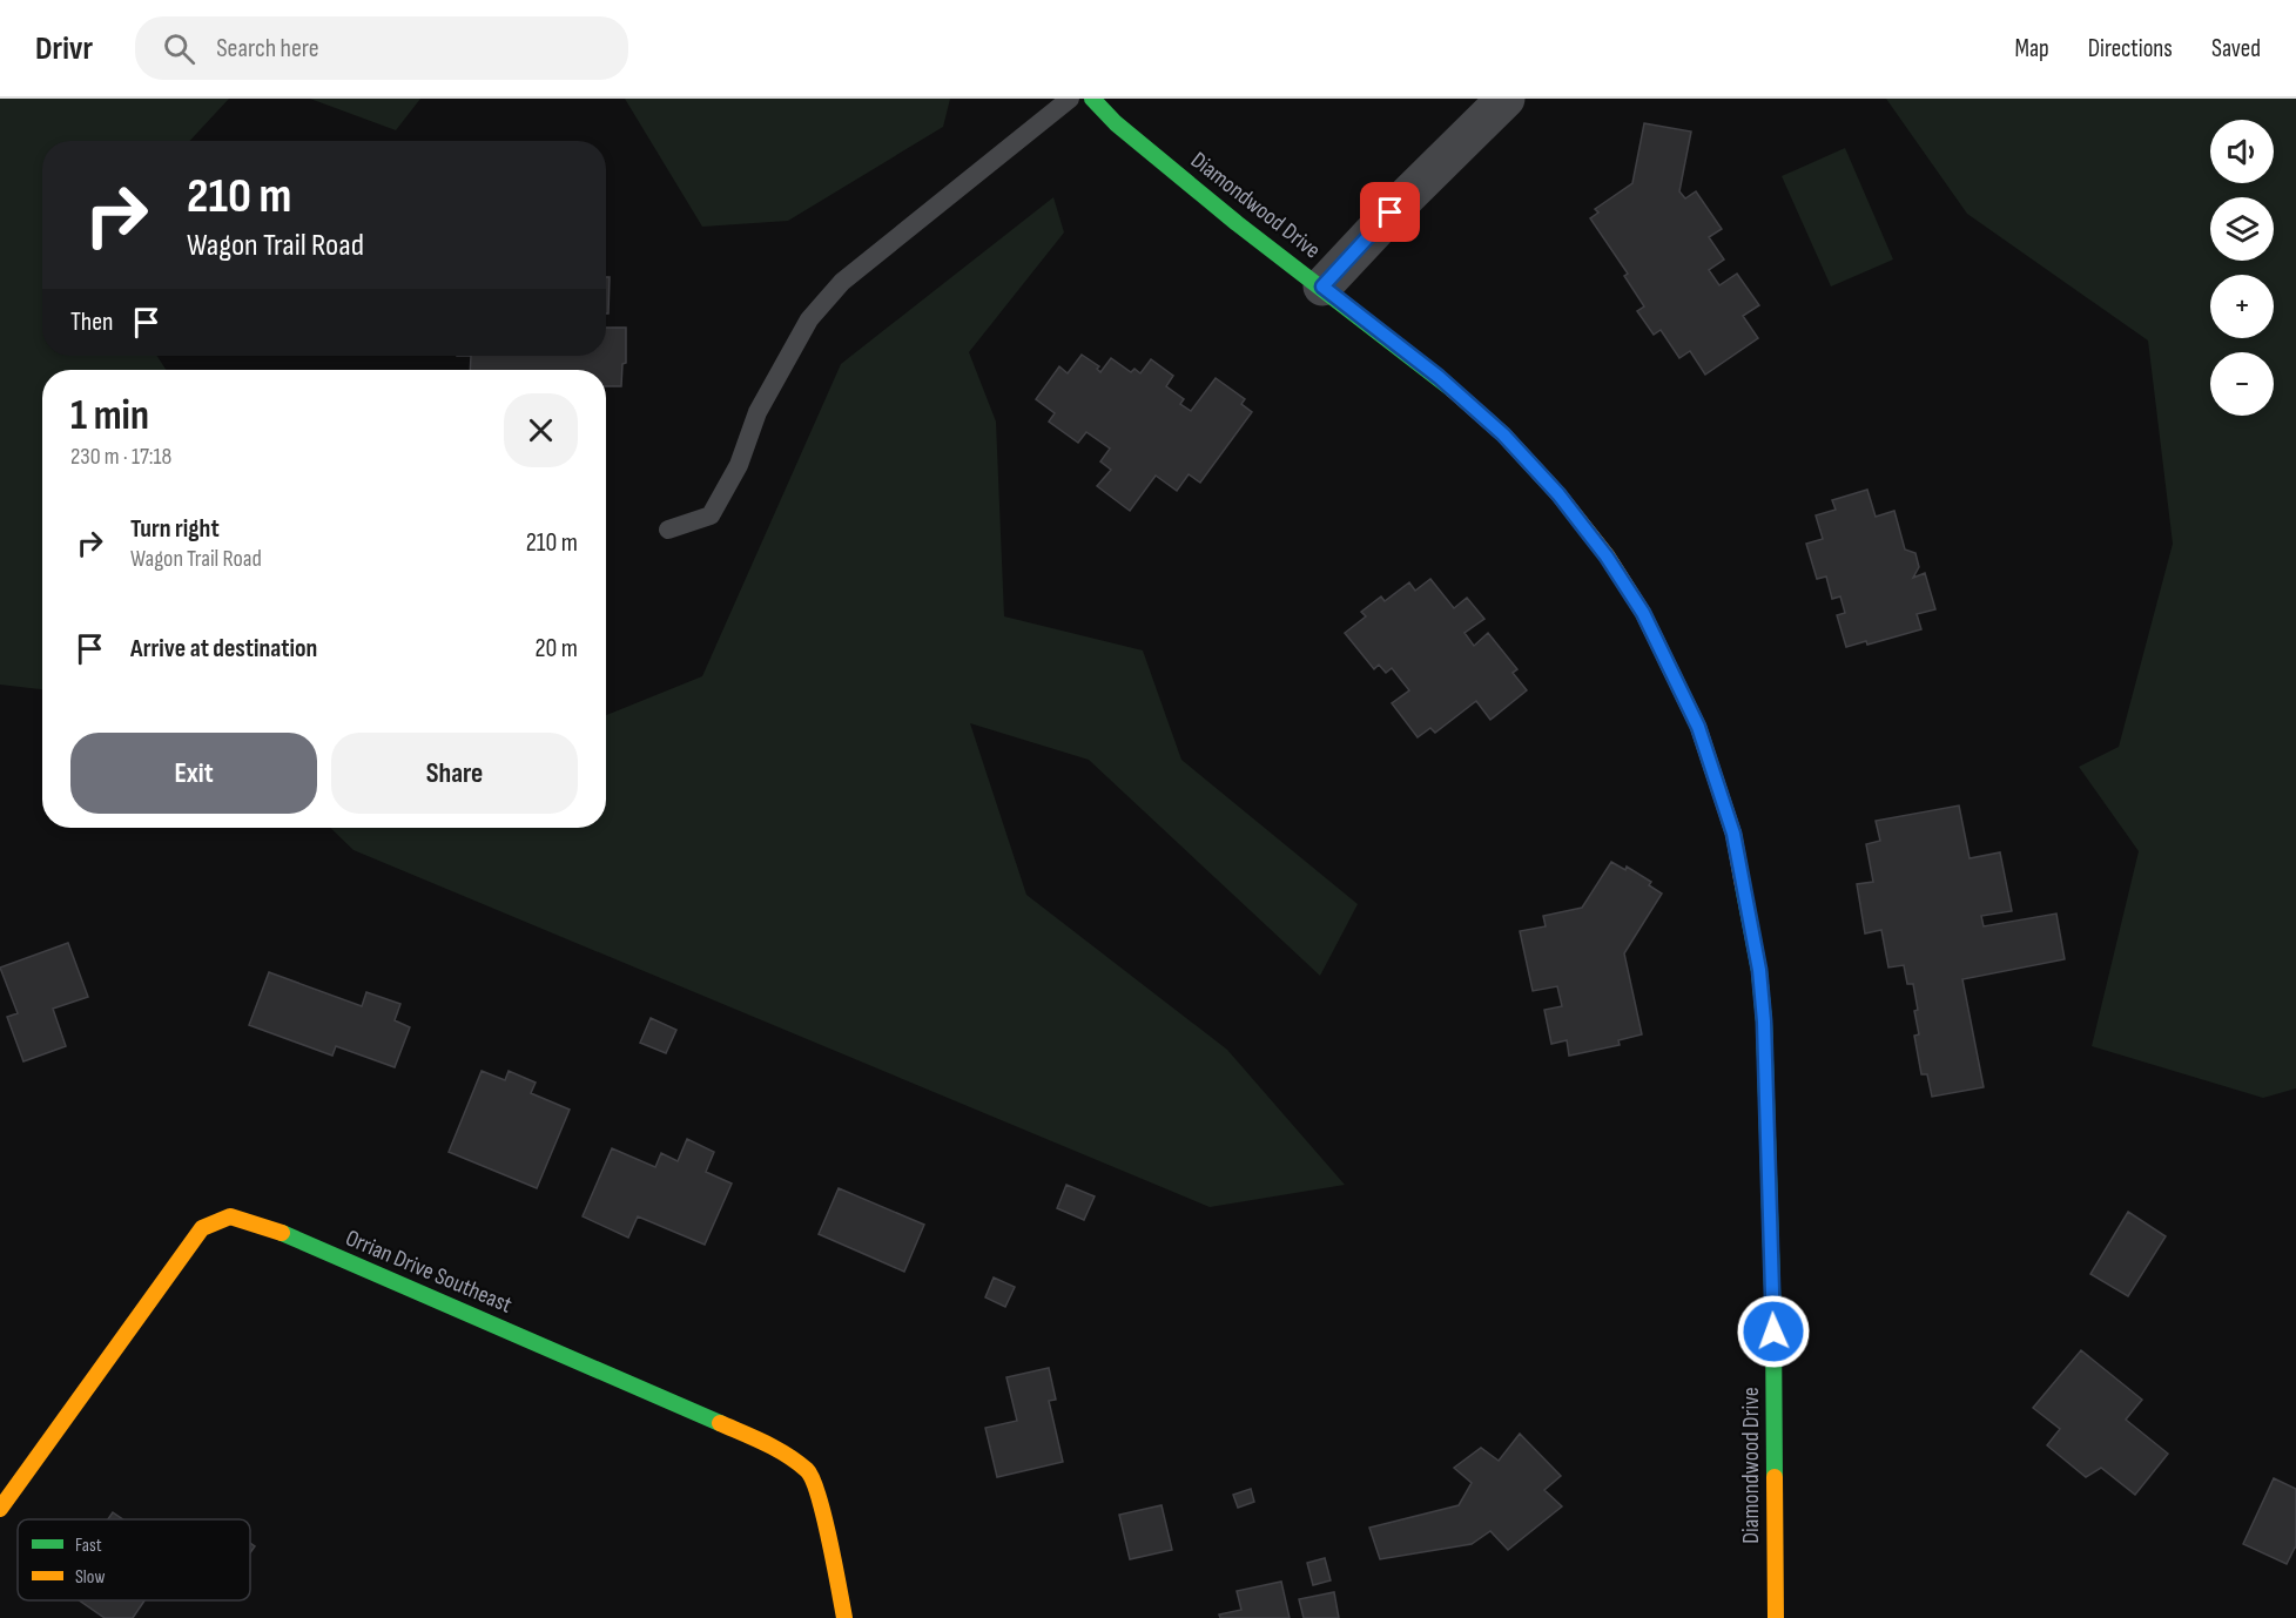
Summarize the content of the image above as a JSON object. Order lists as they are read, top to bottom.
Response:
{
  "streets": {
    "street": ["Diamondwood Drive", "Orrian Drive Southeast"]
  },
  "legend": ["Fast", "Slow"],
  "page": {
    "header": "Drivr",
    "search": "Search here",
    "nav": ["Map", "Directions", "Saved"],
    "map_buttons": ["+", "−"],
    "turn": ["210 m", "Wagon Trail Road"],
    "then": "Then",
    "heading": ["1 min", "230 m · 17:18"],
    "list": [
      {
        "name": "Turn right",
        "note": "Wagon Trail Road",
        "value": "210 m"
      },
      {
        "name": "Arrive at destination",
        "value": "20 m"
      }
    ],
    "buttons": ["Exit", "Share"]
  }
}
